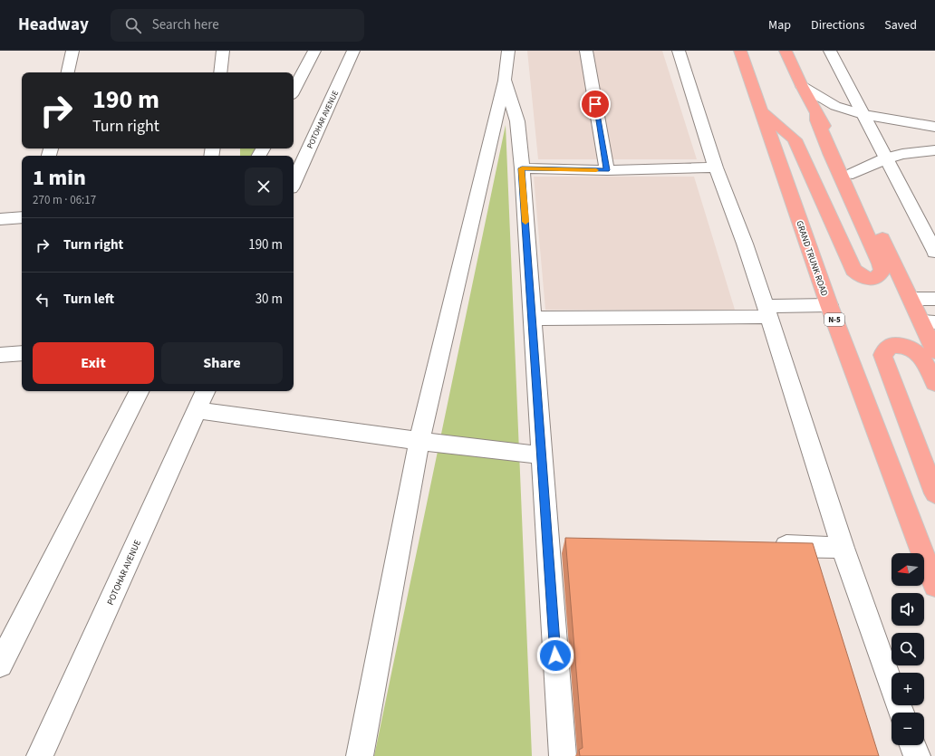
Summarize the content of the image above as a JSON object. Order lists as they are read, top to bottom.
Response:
{
  "streets": {
    "highway": ["GRAND TRUNK ROAD", "N-5"],
    "street": ["POTOHAR AVENUE"]
  },
  "north": "left",
  "page": {
    "header": "Headway",
    "search": "Search here",
    "nav": ["Map", "Directions", "Saved"],
    "turn": ["190 m", "Turn right"],
    "heading": ["1 min", "270 m · 06:17"],
    "list": [
      {
        "name": "Turn right",
        "value": "190 m"
      },
      {
        "name": "Turn left",
        "value": "30 m"
      }
    ],
    "buttons": ["Exit", "Share"],
    "map_buttons": ["+", "−"]
  }
}
